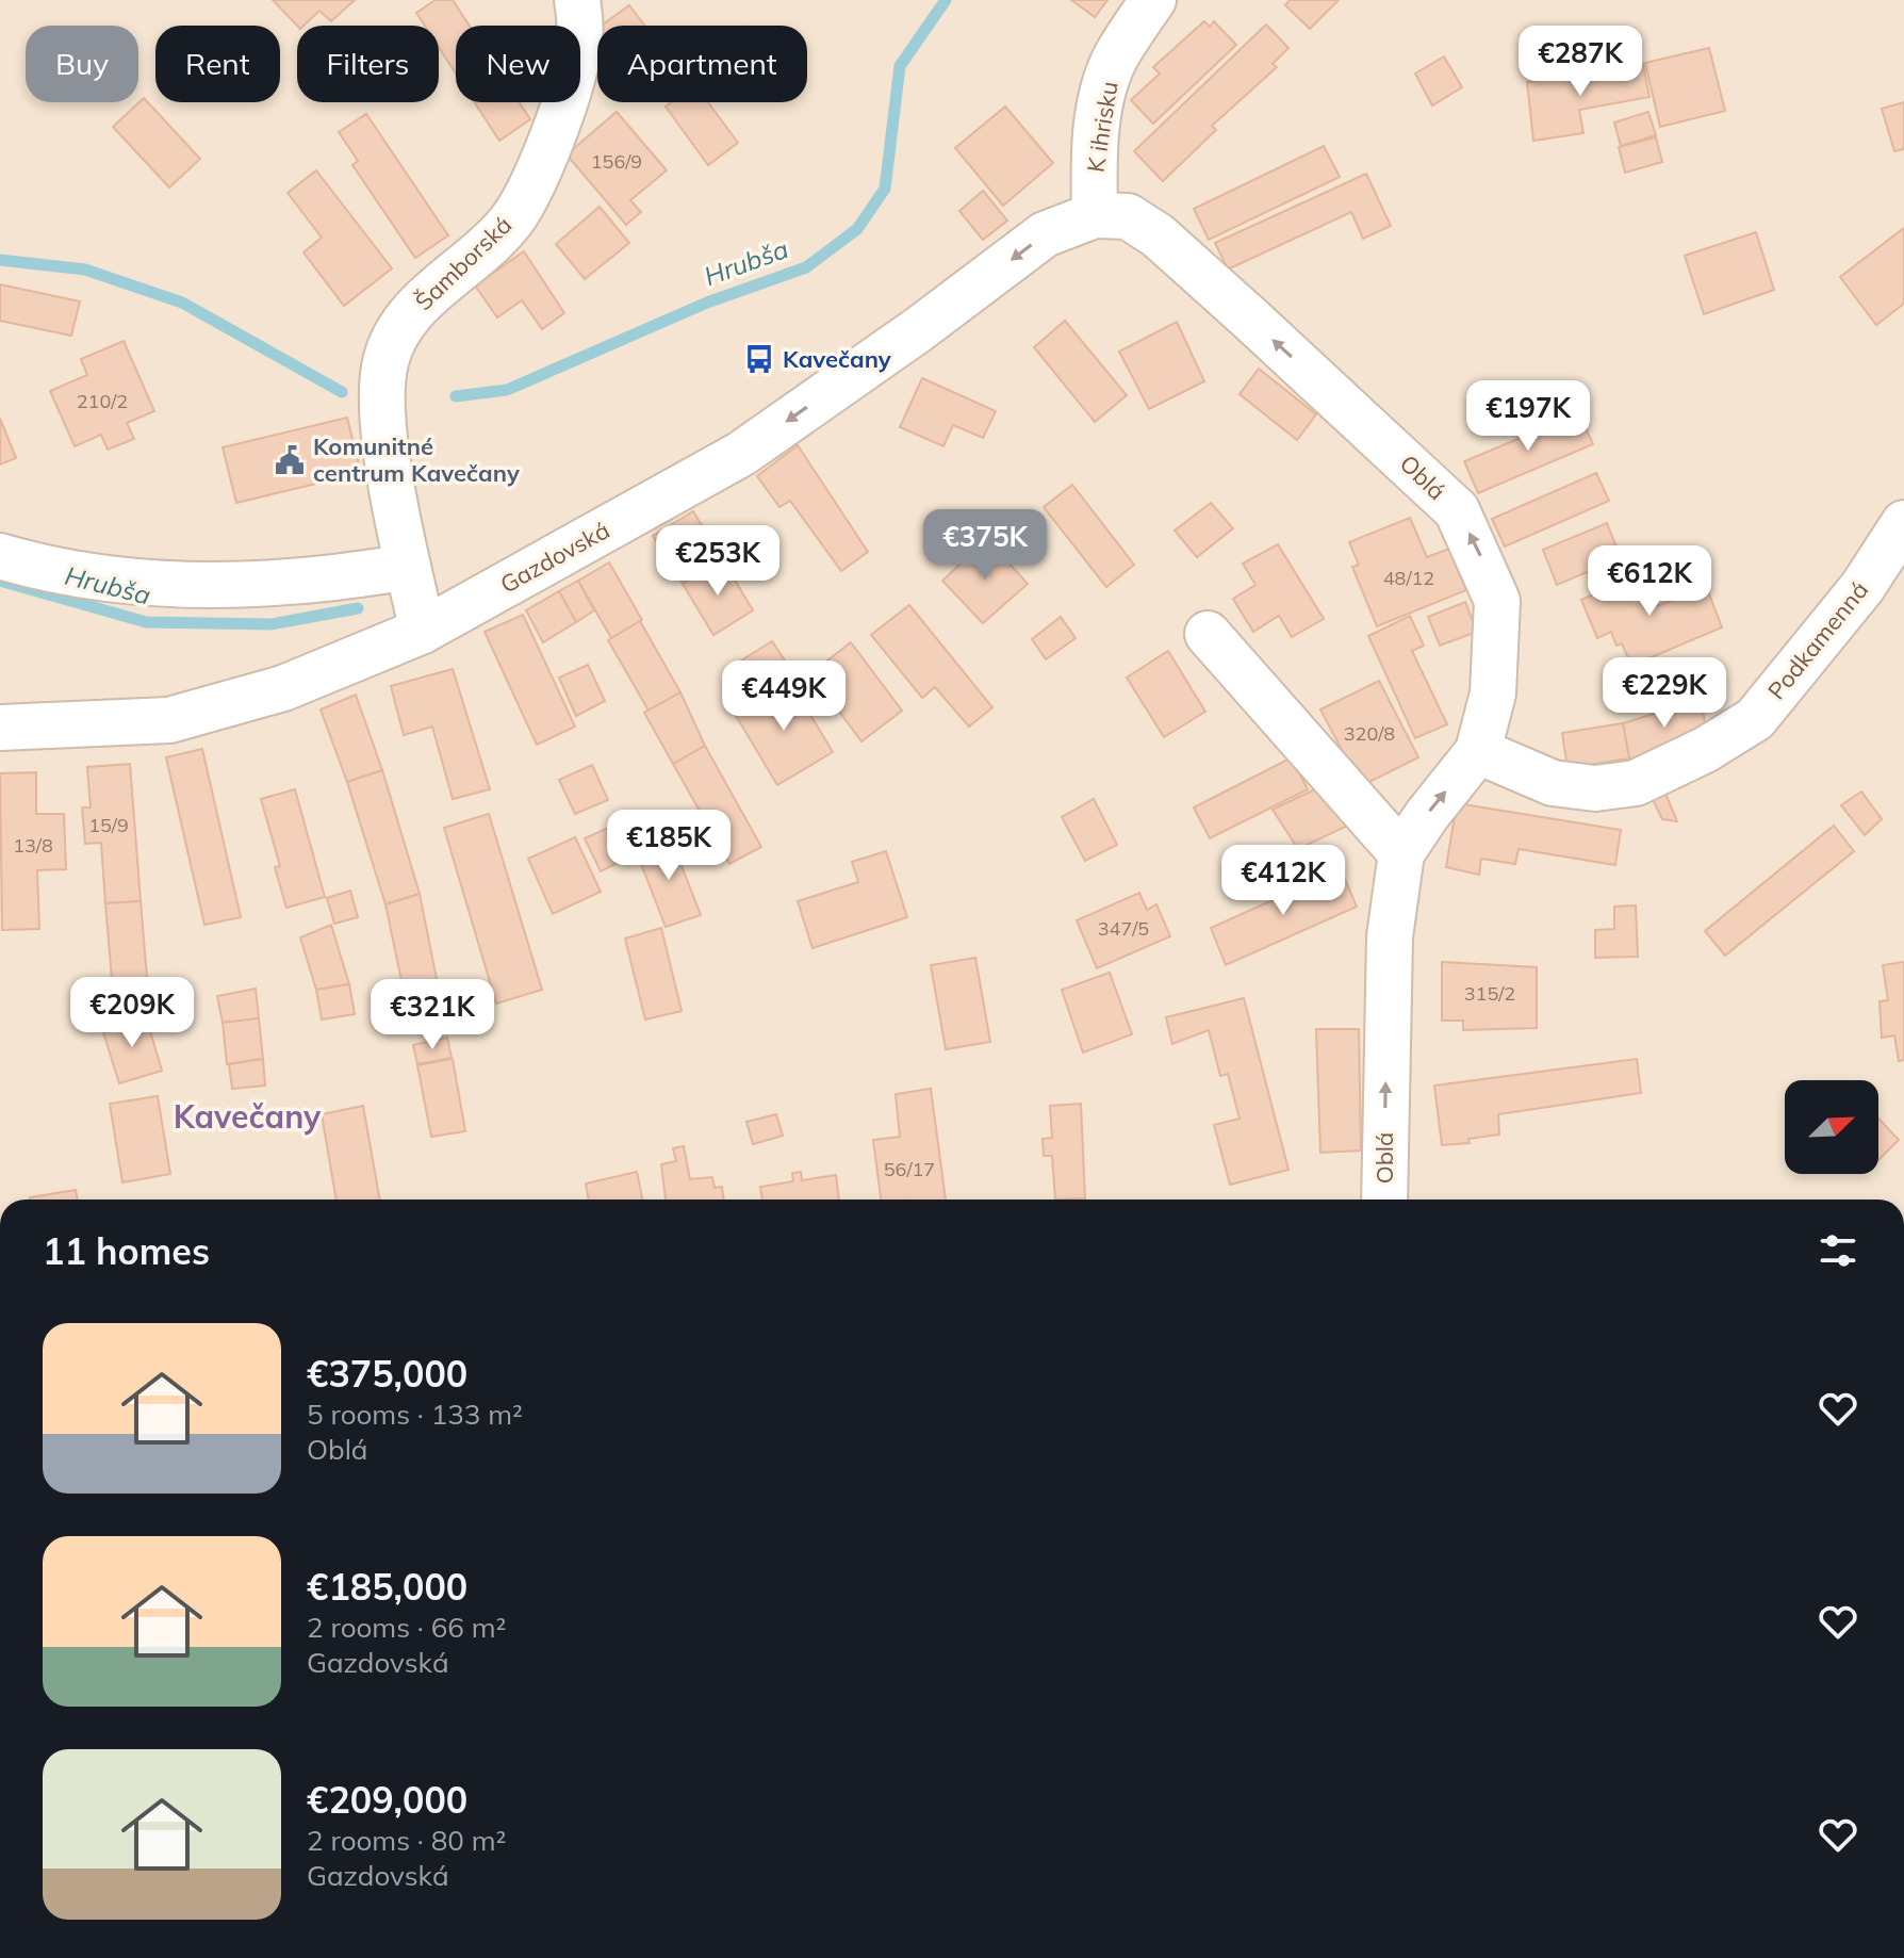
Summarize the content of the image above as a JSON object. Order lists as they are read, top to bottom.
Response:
{
  "streets": {
    "street": [
      "K ihrisku",
      "Šamborská",
      "Oblá",
      "Gazdovská",
      "Podkamenná"
    ]
  },
  "crossings": [
    ["K ihrisku", "Oblá"],
    ["K ihrisku", "Gazdovská"],
    ["Šamborská", "Gazdovská"],
    ["Oblá", "Gazdovská"],
    ["Oblá", "Podkamenná"]
  ],
  "one_way": ["Oblá", "Gazdovská"],
  "districts": ["Kavečany"],
  "water": ["Hrubša"],
  "places": {
    "bus stop": ["Kavečany"],
    "public building": ["Komunitné centrum Kavečany"]
  },
  "house_numbers": [
    "156/9",
    "210/2",
    "48/12",
    "320/8",
    "15/9",
    "13/8",
    "347/5",
    "315/2",
    "56/17"
  ],
  "north": "top right",
  "page": {
    "price": [
      "€287K",
      "€197K",
      "€375K",
      "€253K",
      "€612K",
      "€229K",
      "€449K",
      "€185K",
      "€412K",
      "€209K",
      "€321K"
    ],
    "chip": [
      "Buy",
      "Rent",
      "Filters",
      "New",
      "Apartment"
    ],
    "heading": "11 homes",
    "list": [
      {
        "name": "€375,000",
        "note": "5 rooms · 133 m² · Oblá"
      },
      {
        "name": "€185,000",
        "note": "2 rooms · 66 m² · Gazdovská"
      },
      {
        "name": "€209,000",
        "note": "2 rooms · 80 m² · Gazdovská"
      }
    ]
  }
}
